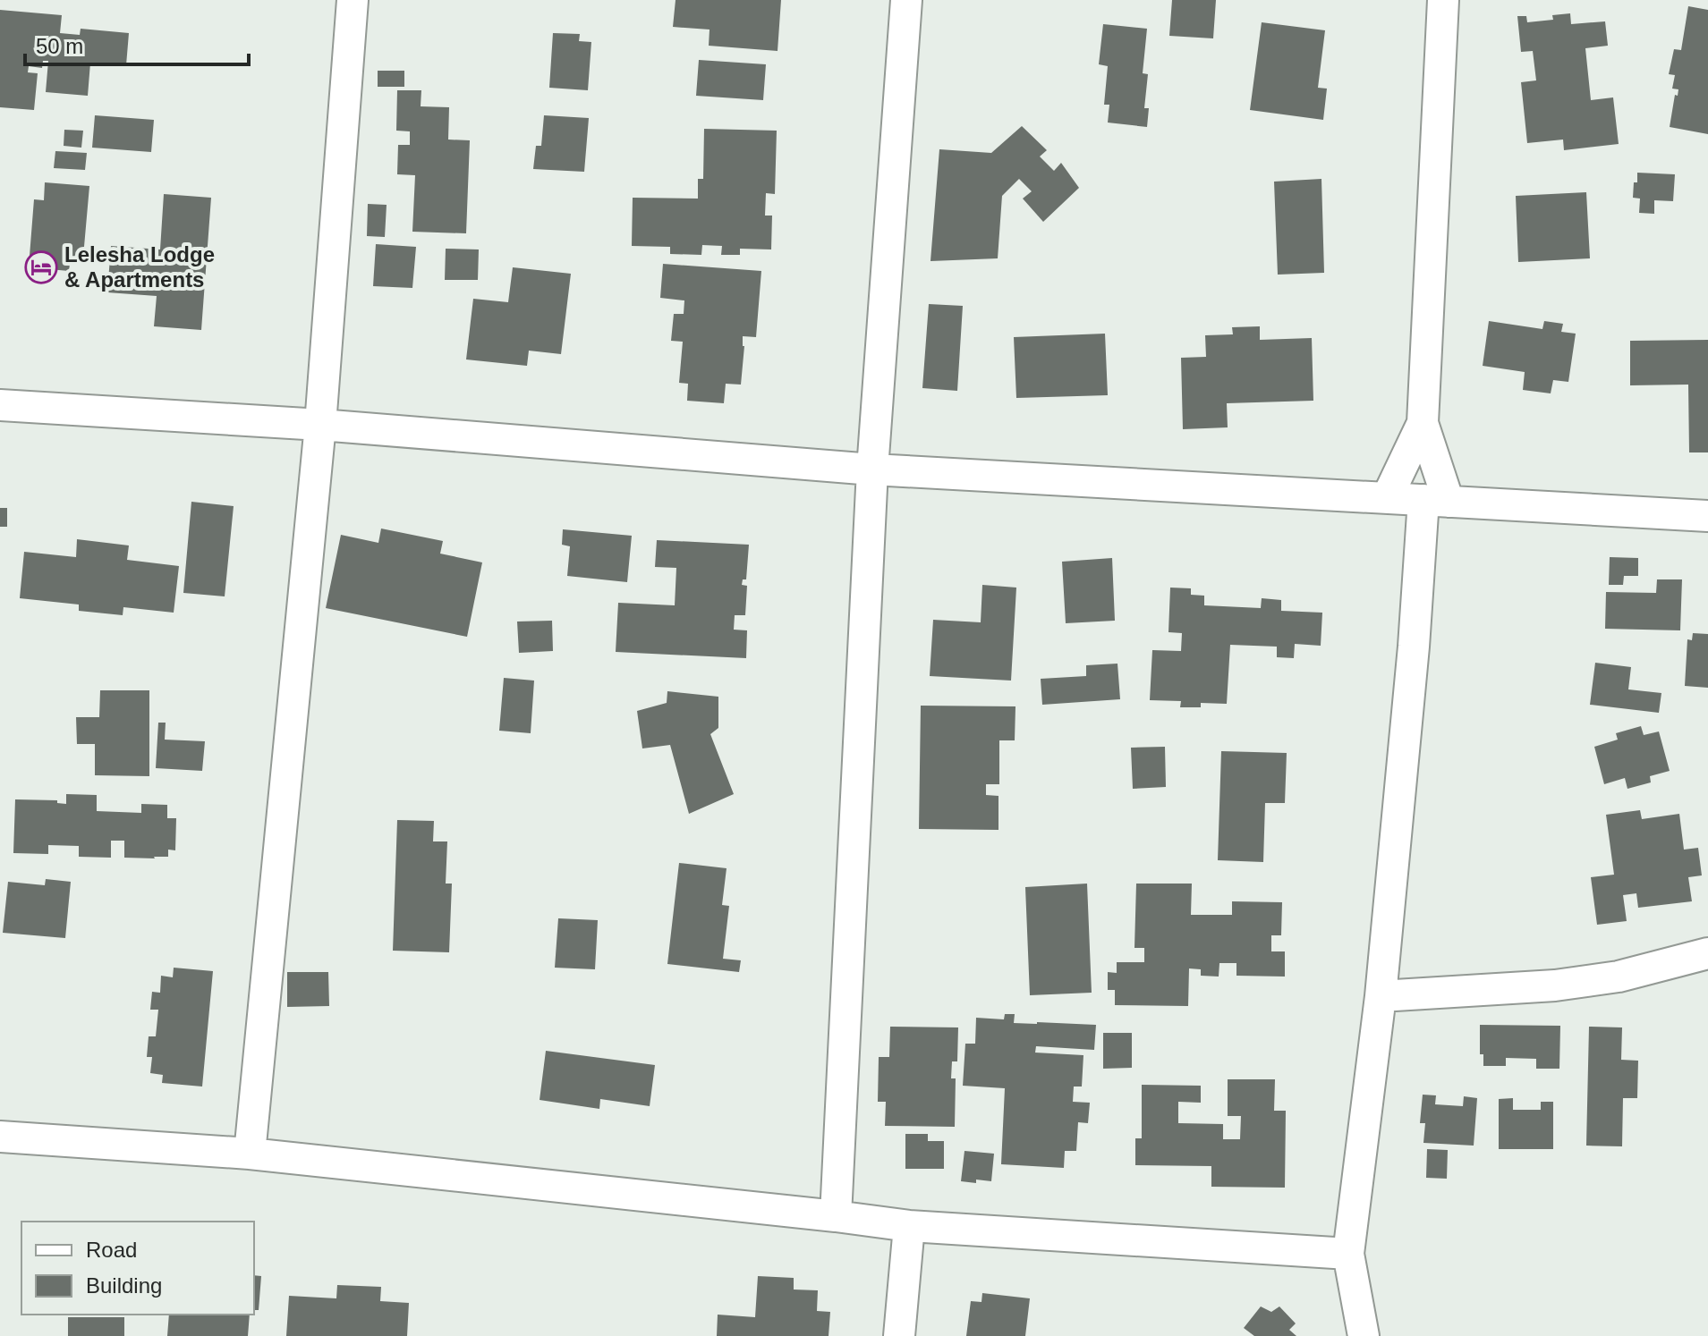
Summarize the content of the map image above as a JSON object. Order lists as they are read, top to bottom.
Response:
{
  "places": {
    "hotel": ["Lelesha Lodge & Apartments"]
  },
  "legend": ["Road", "Building"],
  "scale_bar": "50 m"
}
